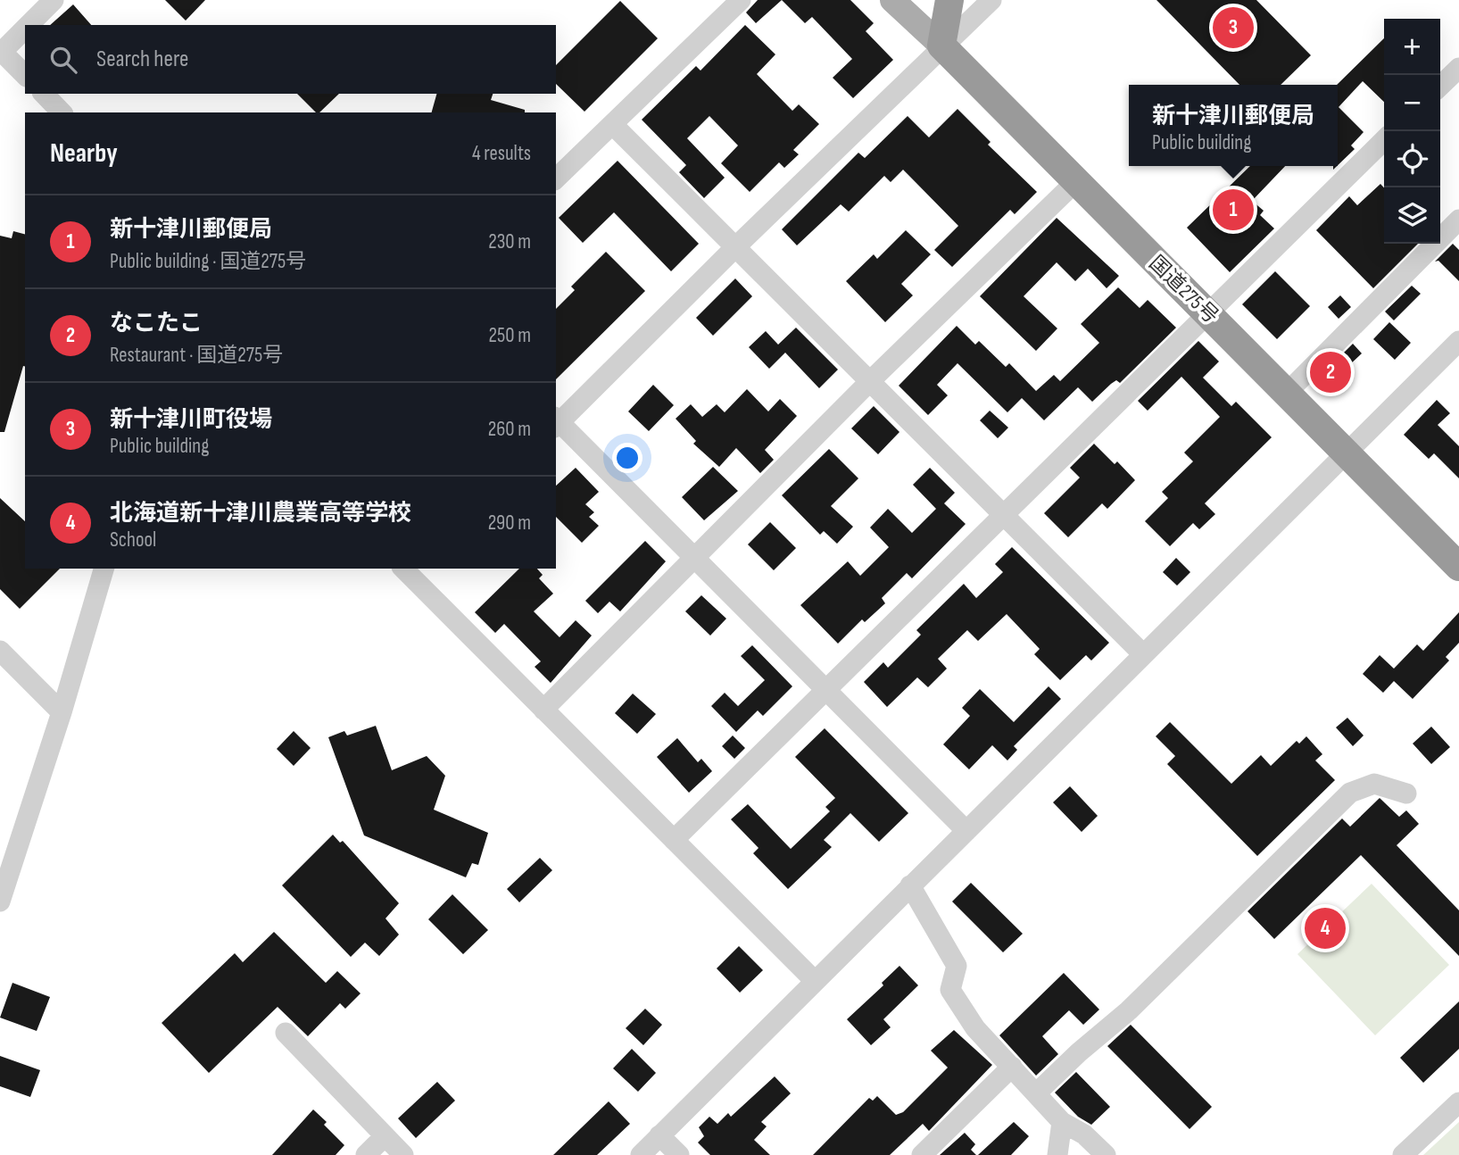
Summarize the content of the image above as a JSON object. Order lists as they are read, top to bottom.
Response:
{
  "streets": {
    "highway": ["国道275号"]
  },
  "page": {
    "pins": [
      "3",
      "1",
      "2",
      "4"
    ],
    "map_buttons": ["+", "−"],
    "search": "Search here",
    "popup": ["新十津川郵便局", "Public building"],
    "heading": ["Nearby", "4 results"],
    "list": [
      {
        "mark": "1",
        "name": "新十津川郵便局",
        "note": "Public building · 国道275号",
        "value": "230 m"
      },
      {
        "mark": "2",
        "name": "なこたこ",
        "note": "Restaurant · 国道275号",
        "value": "250 m"
      },
      {
        "mark": "3",
        "name": "新十津川町役場",
        "note": "Public building",
        "value": "260 m"
      },
      {
        "mark": "4",
        "name": "北海道新十津川農業高等学校",
        "note": "School",
        "value": "290 m"
      }
    ]
  }
}
